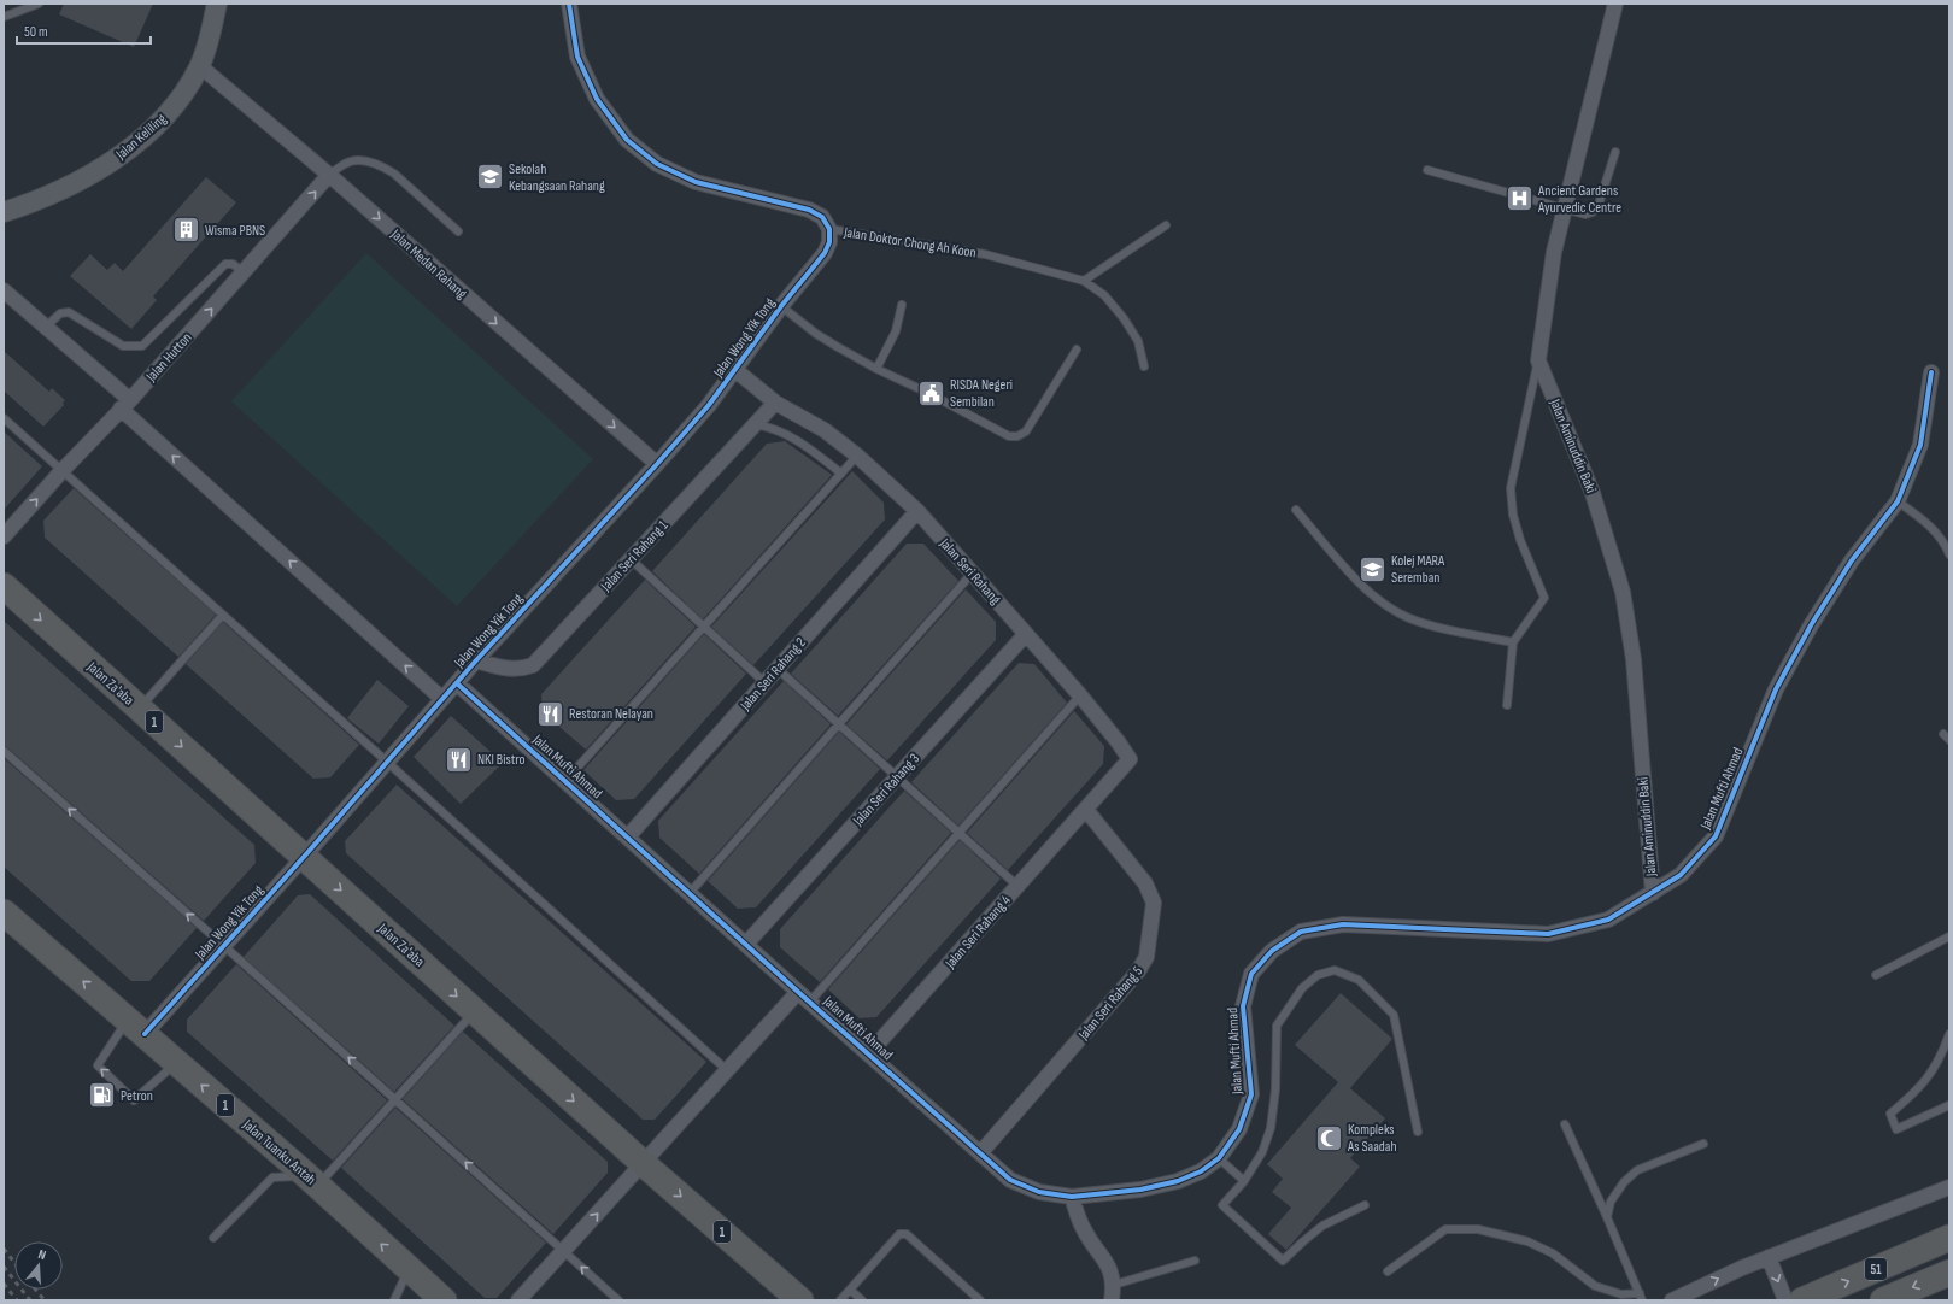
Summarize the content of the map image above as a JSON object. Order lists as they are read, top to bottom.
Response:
{
  "streets": {
    "highway": [
      "Jalan Za'aba",
      "1",
      "Jalan Tuanku Antah",
      "51"
    ],
    "street": [
      "Jalan Keliling",
      "Jalan Doktor Chong Ah Koon",
      "Jalan Medan Rahang",
      "Jalan Wong Yik Tong",
      "Jalan Hutton",
      "Jalan Aminuddin Baki",
      "Jalan Seri Rahang 1",
      "Jalan Seri Rahang",
      "Jalan Seri Rahang 2",
      "Jalan Mufti Ahmad",
      "Jalan Seri Rahang 3",
      "Jalan Seri Rahang 4",
      "Jalan Seri Rahang 5"
    ]
  },
  "crossings": [
    ["Jalan Keliling", "Jalan Medan Rahang"],
    ["Jalan Doktor Chong Ah Koon", "Jalan Wong Yik Tong"],
    ["Jalan Medan Rahang", "Jalan Wong Yik Tong"],
    ["Jalan Medan Rahang", "Jalan Hutton"],
    ["Jalan Wong Yik Tong", "Jalan Seri Rahang 1"],
    ["Jalan Wong Yik Tong", "Jalan Seri Rahang"],
    ["Jalan Wong Yik Tong", "Jalan Za'aba"],
    ["Jalan Wong Yik Tong", "Jalan Mufti Ahmad"],
    ["Jalan Wong Yik Tong", "Jalan Tuanku Antah"],
    ["Jalan Aminuddin Baki", "Jalan Mufti Ahmad"],
    ["Jalan Seri Rahang 1", "Jalan Seri Rahang"],
    ["Jalan Seri Rahang", "Jalan Seri Rahang 2"],
    ["Jalan Seri Rahang", "Jalan Seri Rahang 3"],
    ["Jalan Seri Rahang", "Jalan Seri Rahang 4"],
    ["Jalan Seri Rahang", "Jalan Seri Rahang 5"],
    ["Jalan Seri Rahang 2", "Jalan Mufti Ahmad"],
    ["Jalan Mufti Ahmad", "Jalan Seri Rahang 3"],
    ["Jalan Mufti Ahmad", "Jalan Seri Rahang 4"],
    ["Jalan Mufti Ahmad", "Jalan Seri Rahang 5"],
    ["Jalan Seri Rahang 4", "Jalan Seri Rahang 5"]
  ],
  "one_way": [
    "Jalan Medan Rahang",
    "Jalan Hutton",
    "Jalan Za'aba",
    "Jalan Tuanku Antah"
  ],
  "places": {
    "school or university": ["Sekolah Kebangsaan Rahang", "Kolej MARA Seremban"],
    "hospital": ["Ancient Gardens Ayurvedic Centre"],
    "building": ["Wisma PBNS"],
    "public building": ["RISDA Negeri Sembilan"],
    "restaurant": ["Restoran Nelayan", "NKI Bistro"],
    "fuel station": ["Petron"],
    "mosque": ["Kompleks As Saadah"]
  },
  "scale_bar": "50 m",
  "north": "top"
}
